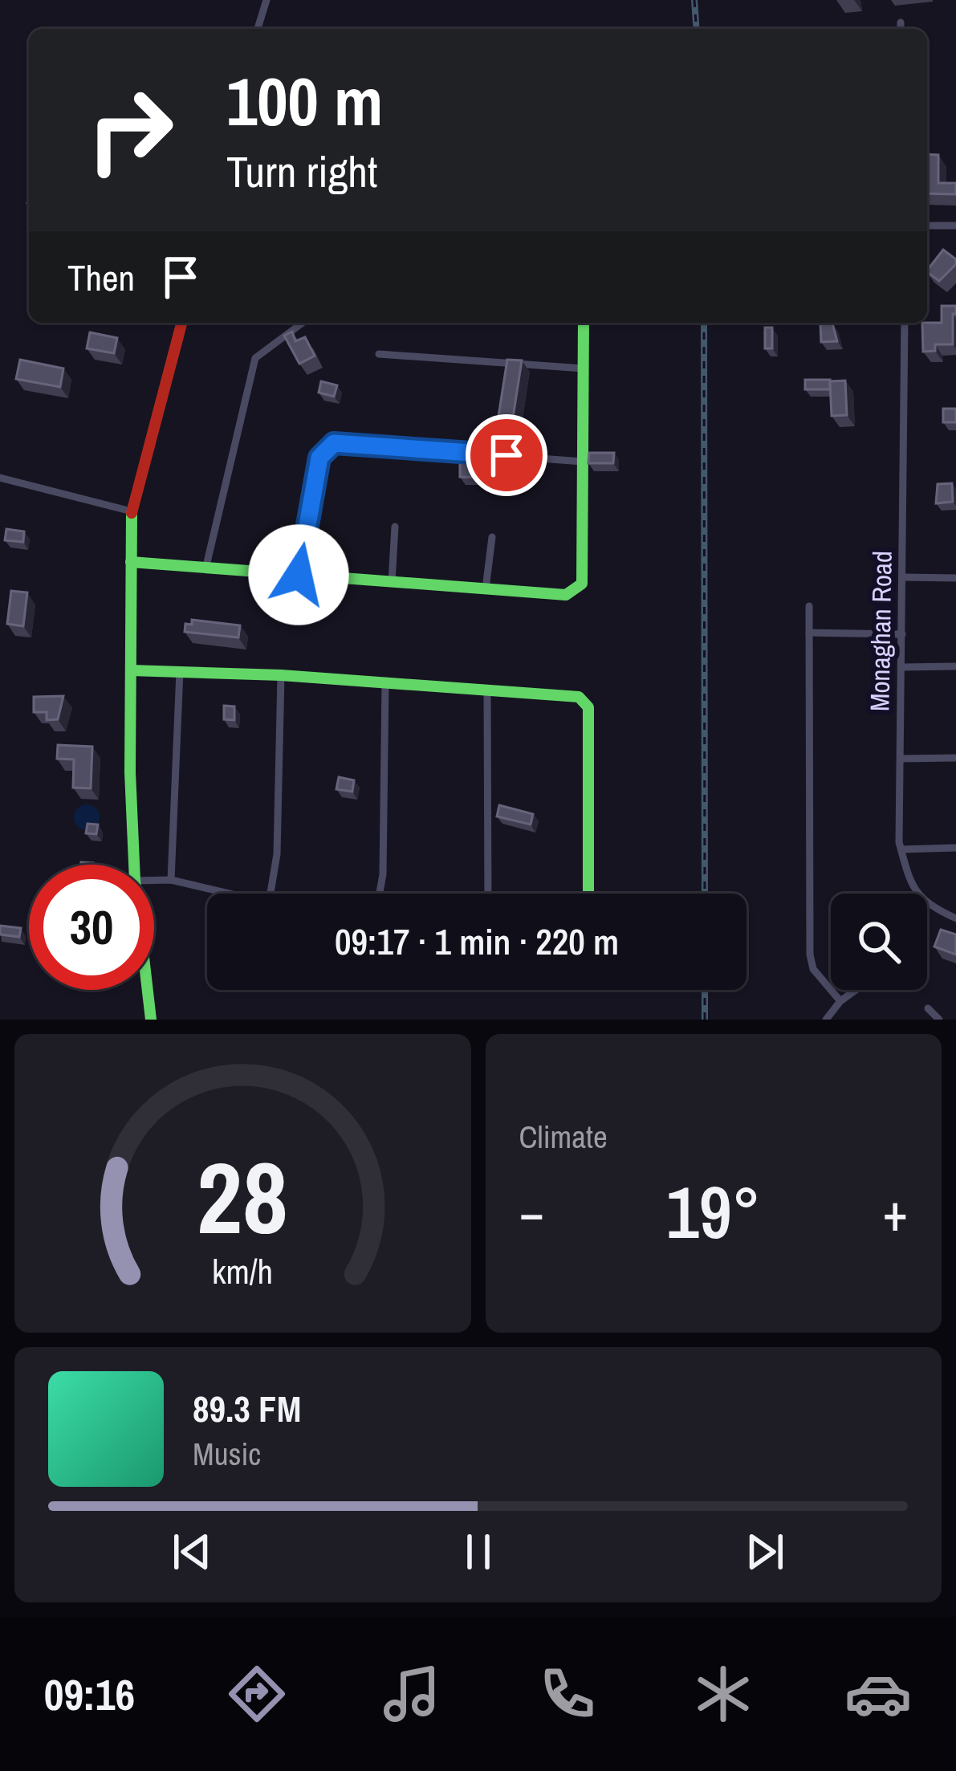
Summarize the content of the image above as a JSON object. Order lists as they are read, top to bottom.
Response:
{
  "streets": {
    "street": ["Monaghan Road"]
  },
  "page": {
    "turn": ["100 m", "Turn right"],
    "then": "Then",
    "limit": "30",
    "trip": "09:17 · 1 min · 220 m",
    "tile": "Climate",
    "heat": ["−", "19°", "+"],
    "song": ["89.3 FM", "Music"],
    "tabs": "09:16",
    "gauge": ["28", "km/h"]
  }
}
